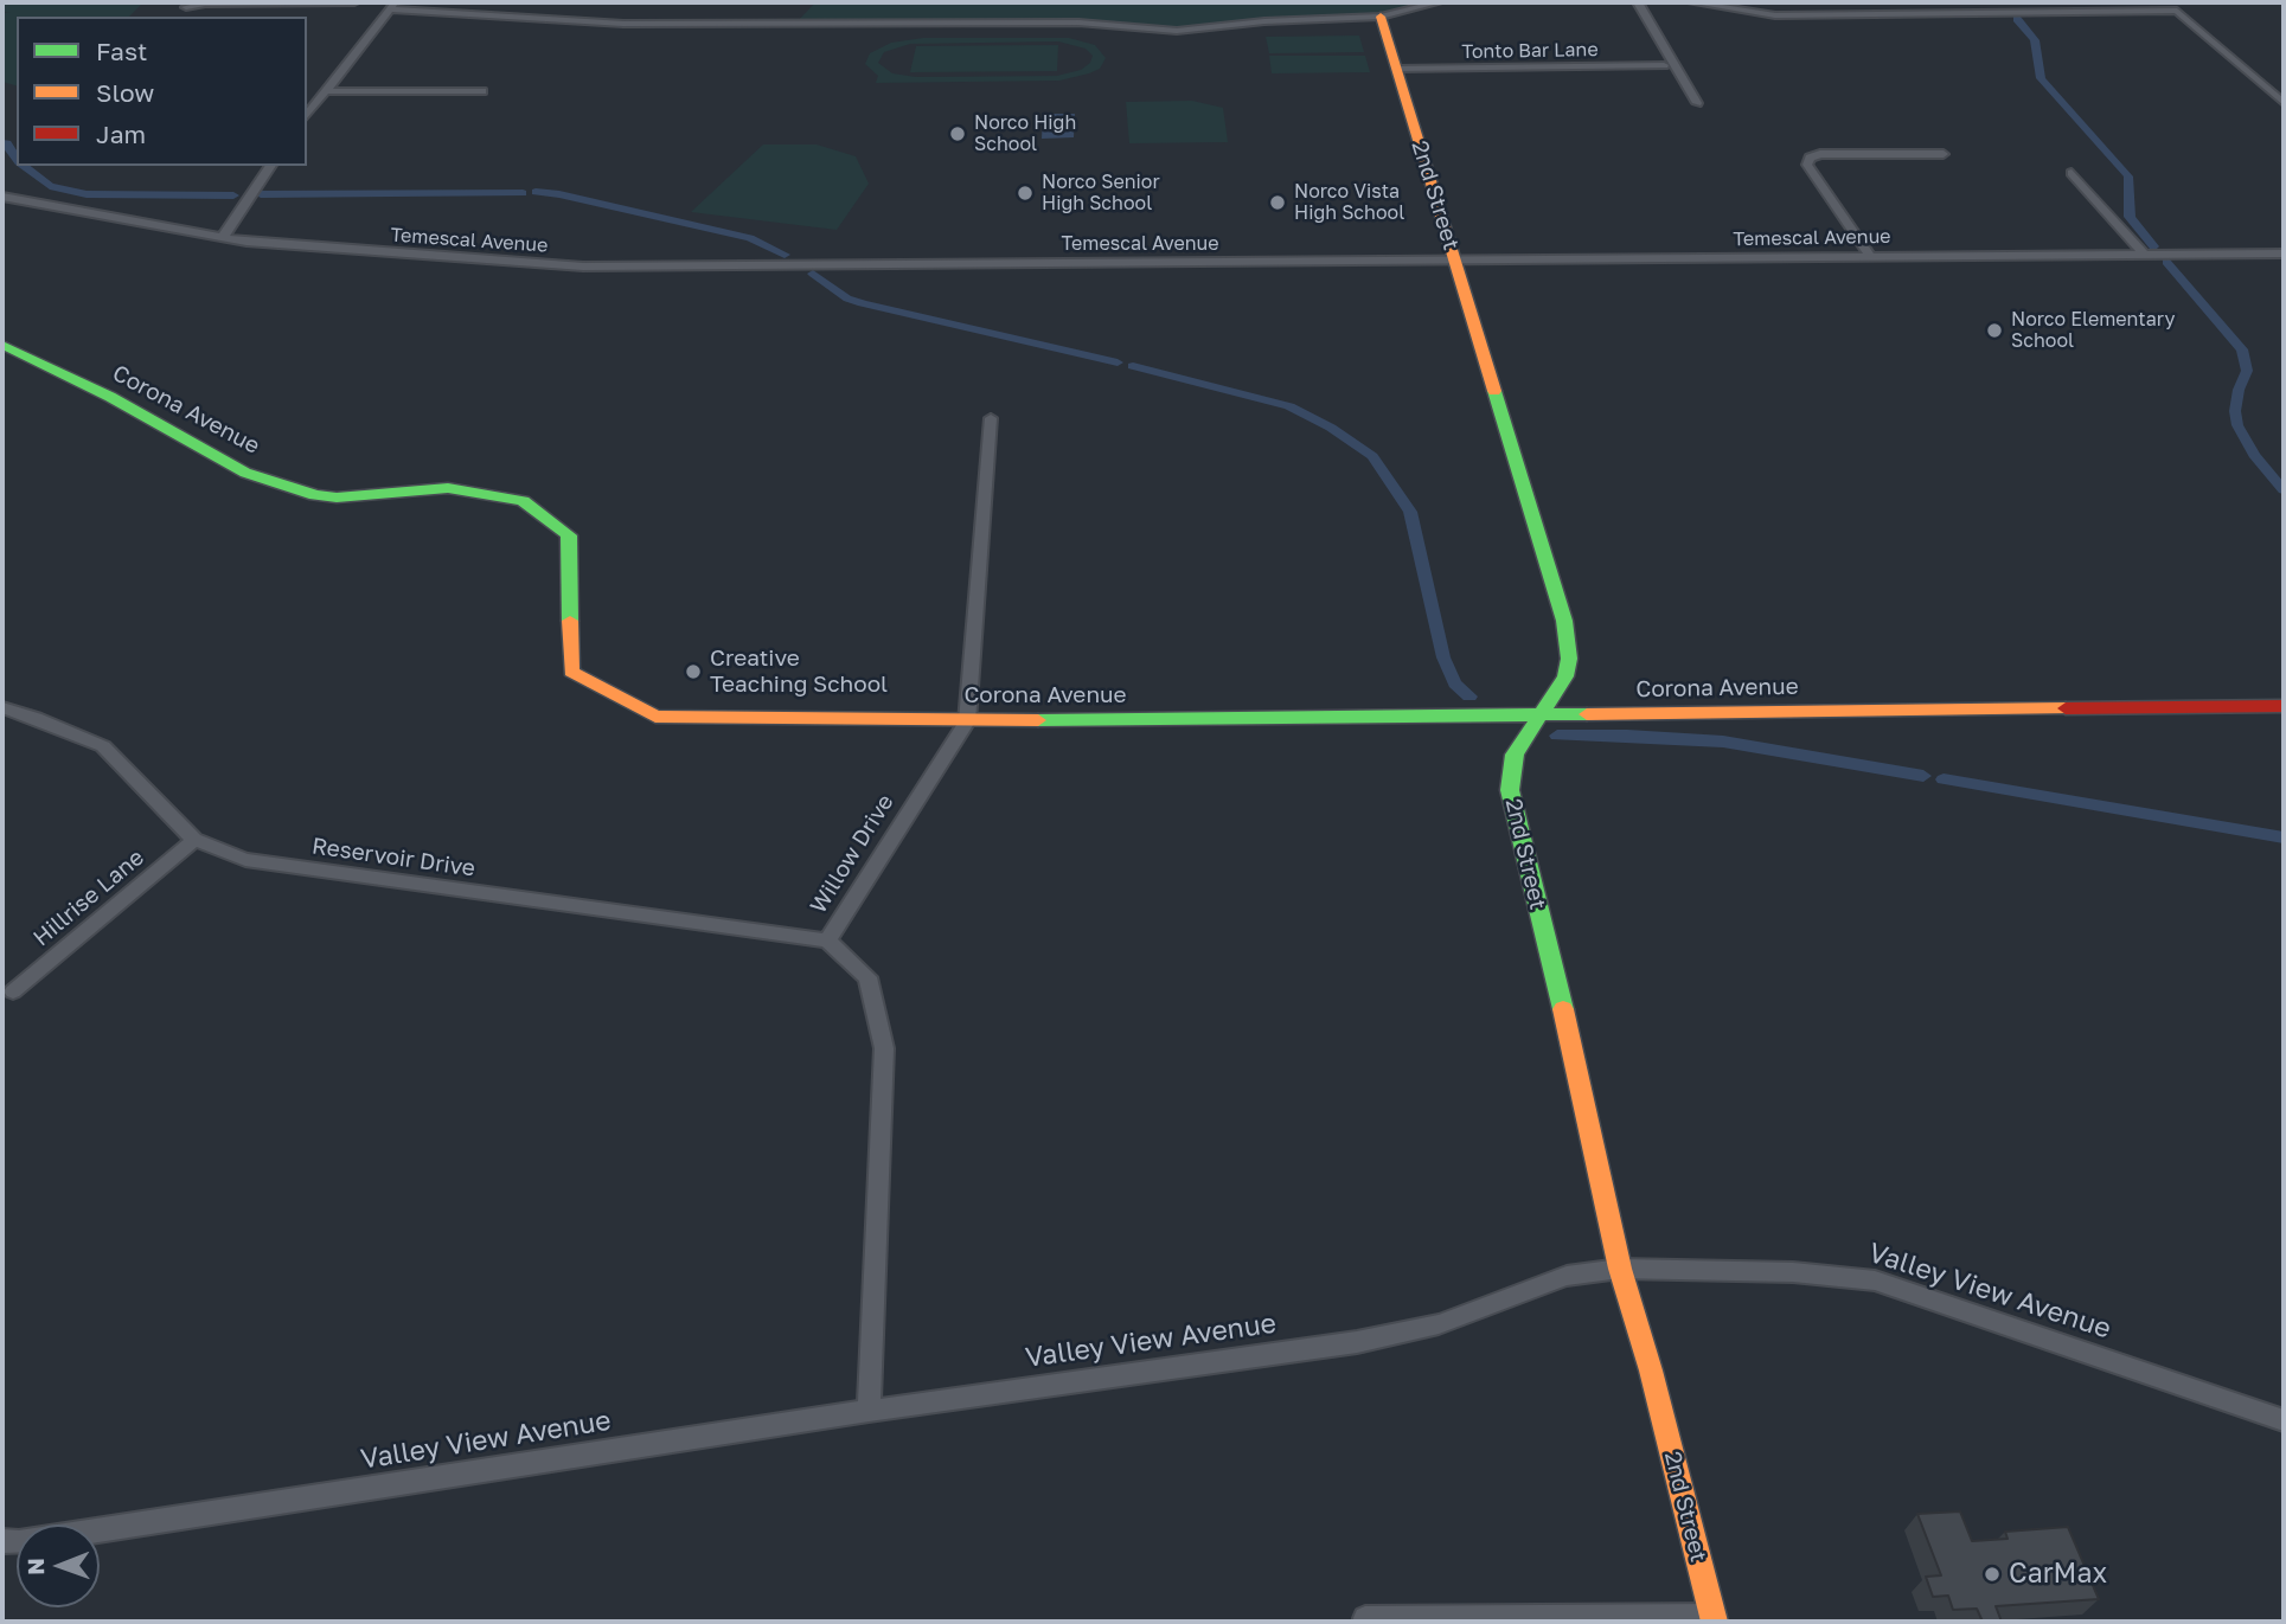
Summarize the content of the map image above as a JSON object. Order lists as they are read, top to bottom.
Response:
{
  "streets": {
    "street": [
      "Tonto Bar Lane",
      "2nd Street",
      "Temescal Avenue",
      "Corona Avenue",
      "Willow Drive",
      "Reservoir Drive",
      "Hillrise Lane",
      "Valley View Avenue"
    ]
  },
  "crossings": [
    ["Tonto Bar Lane", "2nd Street"],
    ["2nd Street", "Temescal Avenue"],
    ["2nd Street", "Corona Avenue"],
    ["2nd Street", "Valley View Avenue"],
    ["Corona Avenue", "Willow Drive"],
    ["Willow Drive", "Reservoir Drive"],
    ["Willow Drive", "Valley View Avenue"],
    ["Reservoir Drive", "Hillrise Lane"]
  ],
  "places": [
    "Norco High School",
    "Norco Senior High School",
    "Norco Vista High School",
    "Norco Elementary School",
    "Creative Teaching School",
    "CarMax"
  ],
  "legend": ["Fast", "Slow", "Jam"],
  "north": "left"
}
